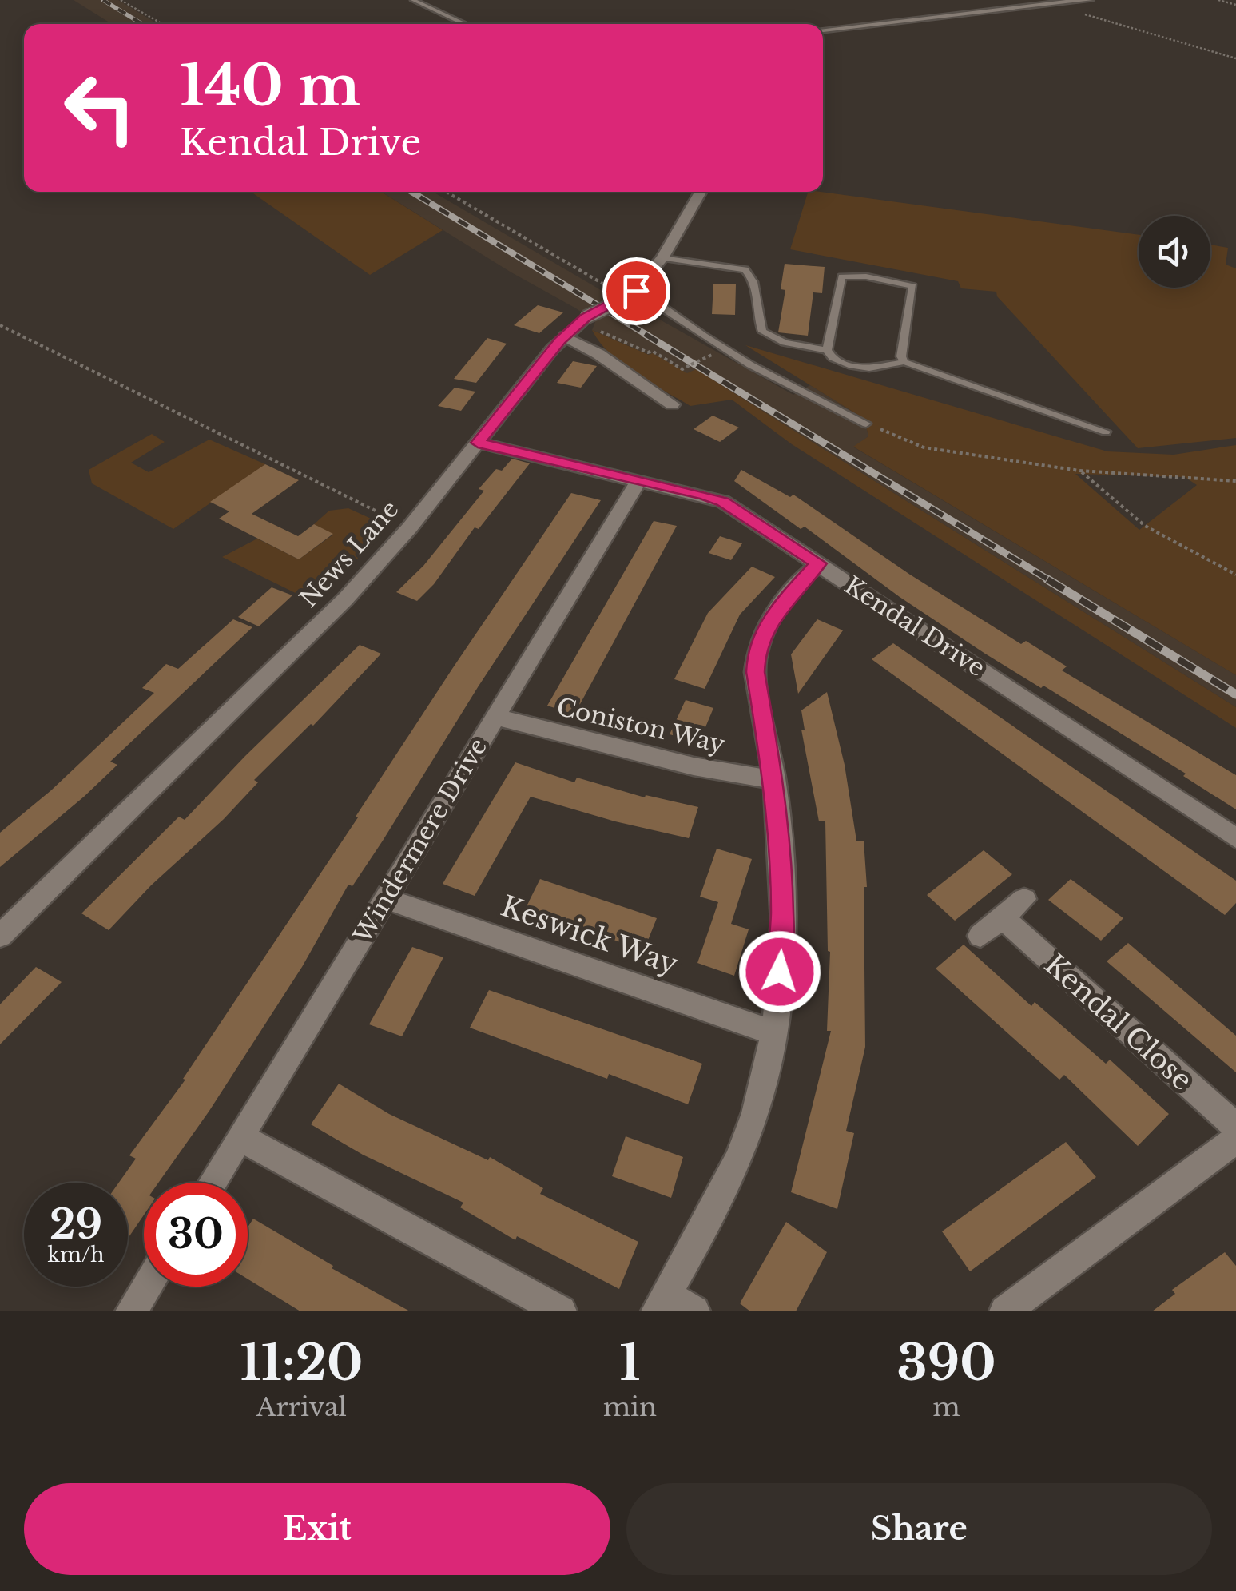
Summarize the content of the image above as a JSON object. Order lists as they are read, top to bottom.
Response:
{
  "streets": {
    "street": [
      "News Lane",
      "Kendal Drive",
      "Coniston Way",
      "Windermere Drive",
      "Keswick Way",
      "Kendal Close"
    ]
  },
  "crossings": [
    ["News Lane", "Kendal Drive"],
    ["Kendal Drive", "Windermere Drive"],
    ["Coniston Way", "Windermere Drive"],
    ["Windermere Drive", "Keswick Way"]
  ],
  "page": {
    "turn": ["140 m", "Kendal Drive"],
    "speed": "29 km/h",
    "limit": "30",
    "eta": [
      "11:20",
      "Arrival",
      "1",
      "min",
      "390",
      "m"
    ],
    "buttons": ["Exit", "Share"]
  }
}
